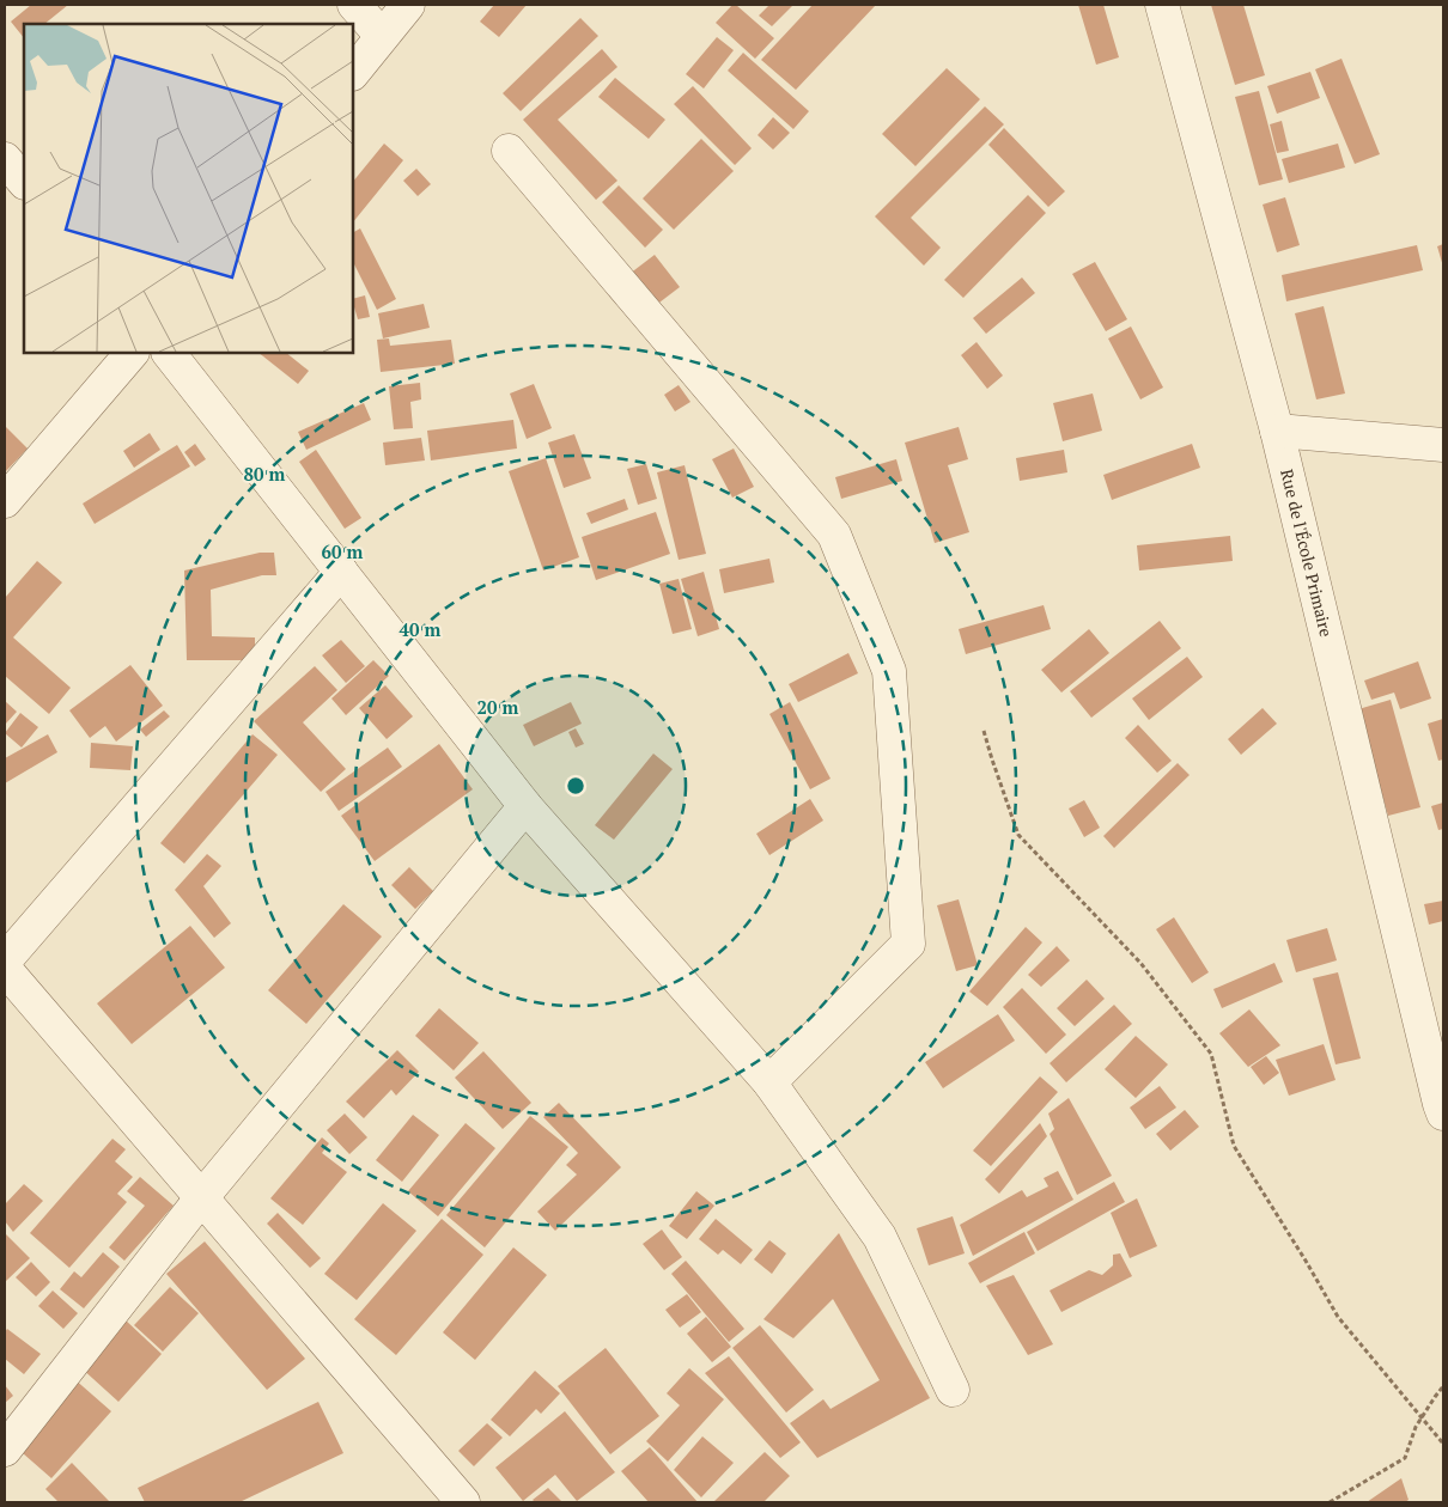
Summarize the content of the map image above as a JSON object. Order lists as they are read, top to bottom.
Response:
{
  "streets": {
    "street": ["Rue de l'École Primaire"]
  },
  "rings": [
    "80 m",
    "60 m",
    "40 m",
    "20 m"
  ]
}
